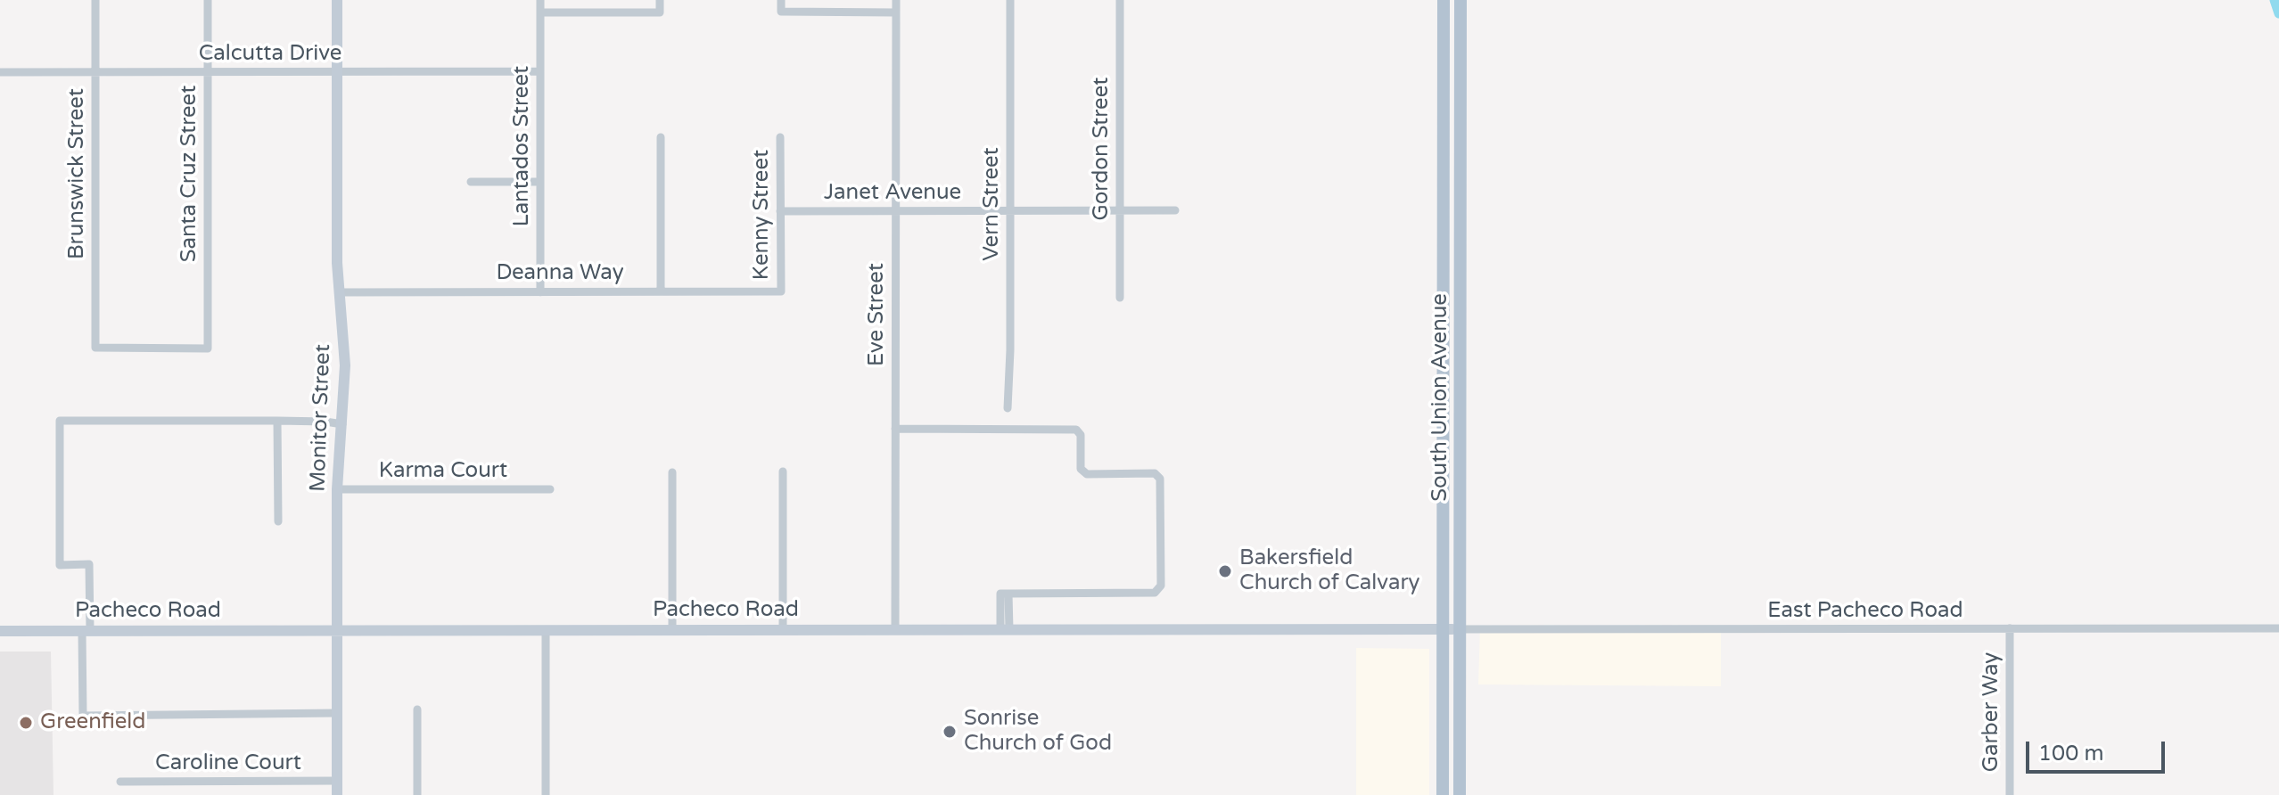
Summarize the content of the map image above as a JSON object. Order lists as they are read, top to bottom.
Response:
{
  "streets": {
    "main road": ["South Union Avenue"],
    "street": [
      "Calcutta Drive",
      "Lantados Street",
      "Gordon Street",
      "Brunswick Street",
      "Santa Cruz Street",
      "Janet Avenue",
      "Vern Street",
      "Kenny Street",
      "Deanna Way",
      "Eve Street",
      "Monitor Street",
      "Karma Court",
      "Pacheco Road",
      "East Pacheco Road",
      "Garber Way",
      "Caroline Court"
    ]
  },
  "crossings": [
    ["Calcutta Drive", "Lantados Street"],
    ["Calcutta Drive", "Brunswick Street"],
    ["Calcutta Drive", "Santa Cruz Street"],
    ["Calcutta Drive", "Monitor Street"],
    ["Lantados Street", "Deanna Way"],
    ["Gordon Street", "Janet Avenue"],
    ["Brunswick Street", "Santa Cruz Street"],
    ["Janet Avenue", "Vern Street"],
    ["Janet Avenue", "Kenny Street"],
    ["Janet Avenue", "Eve Street"],
    ["Kenny Street", "Deanna Way"],
    ["Deanna Way", "Monitor Street"],
    ["Eve Street", "Pacheco Road"],
    ["South Union Avenue", "Pacheco Road"],
    ["South Union Avenue", "East Pacheco Road"],
    ["Monitor Street", "Karma Court"],
    ["Monitor Street", "Pacheco Road"],
    ["Monitor Street", "Caroline Court"],
    ["Pacheco Road", "East Pacheco Road"],
    ["East Pacheco Road", "Garber Way"]
  ],
  "places": ["Bakersfield Church of Calvary", "Greenfield", "Sonrise Church of God"],
  "scale_bar": "100 m"
}
